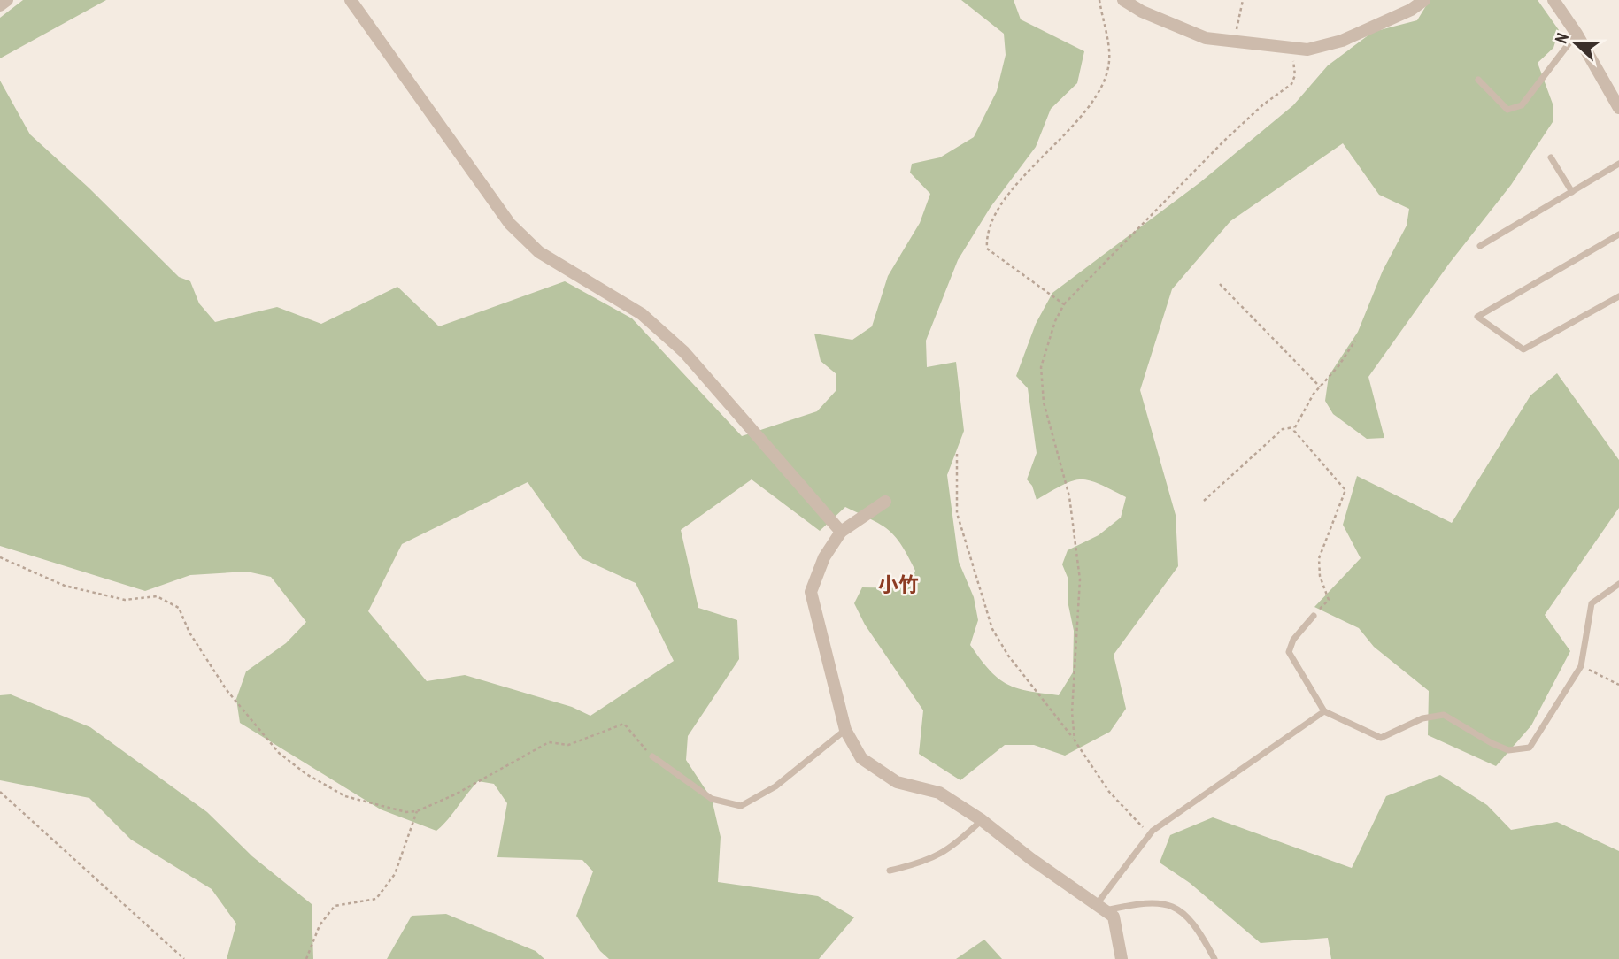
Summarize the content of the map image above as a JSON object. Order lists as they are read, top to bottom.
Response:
{
  "districts": ["小竹"],
  "north": "left"
}
